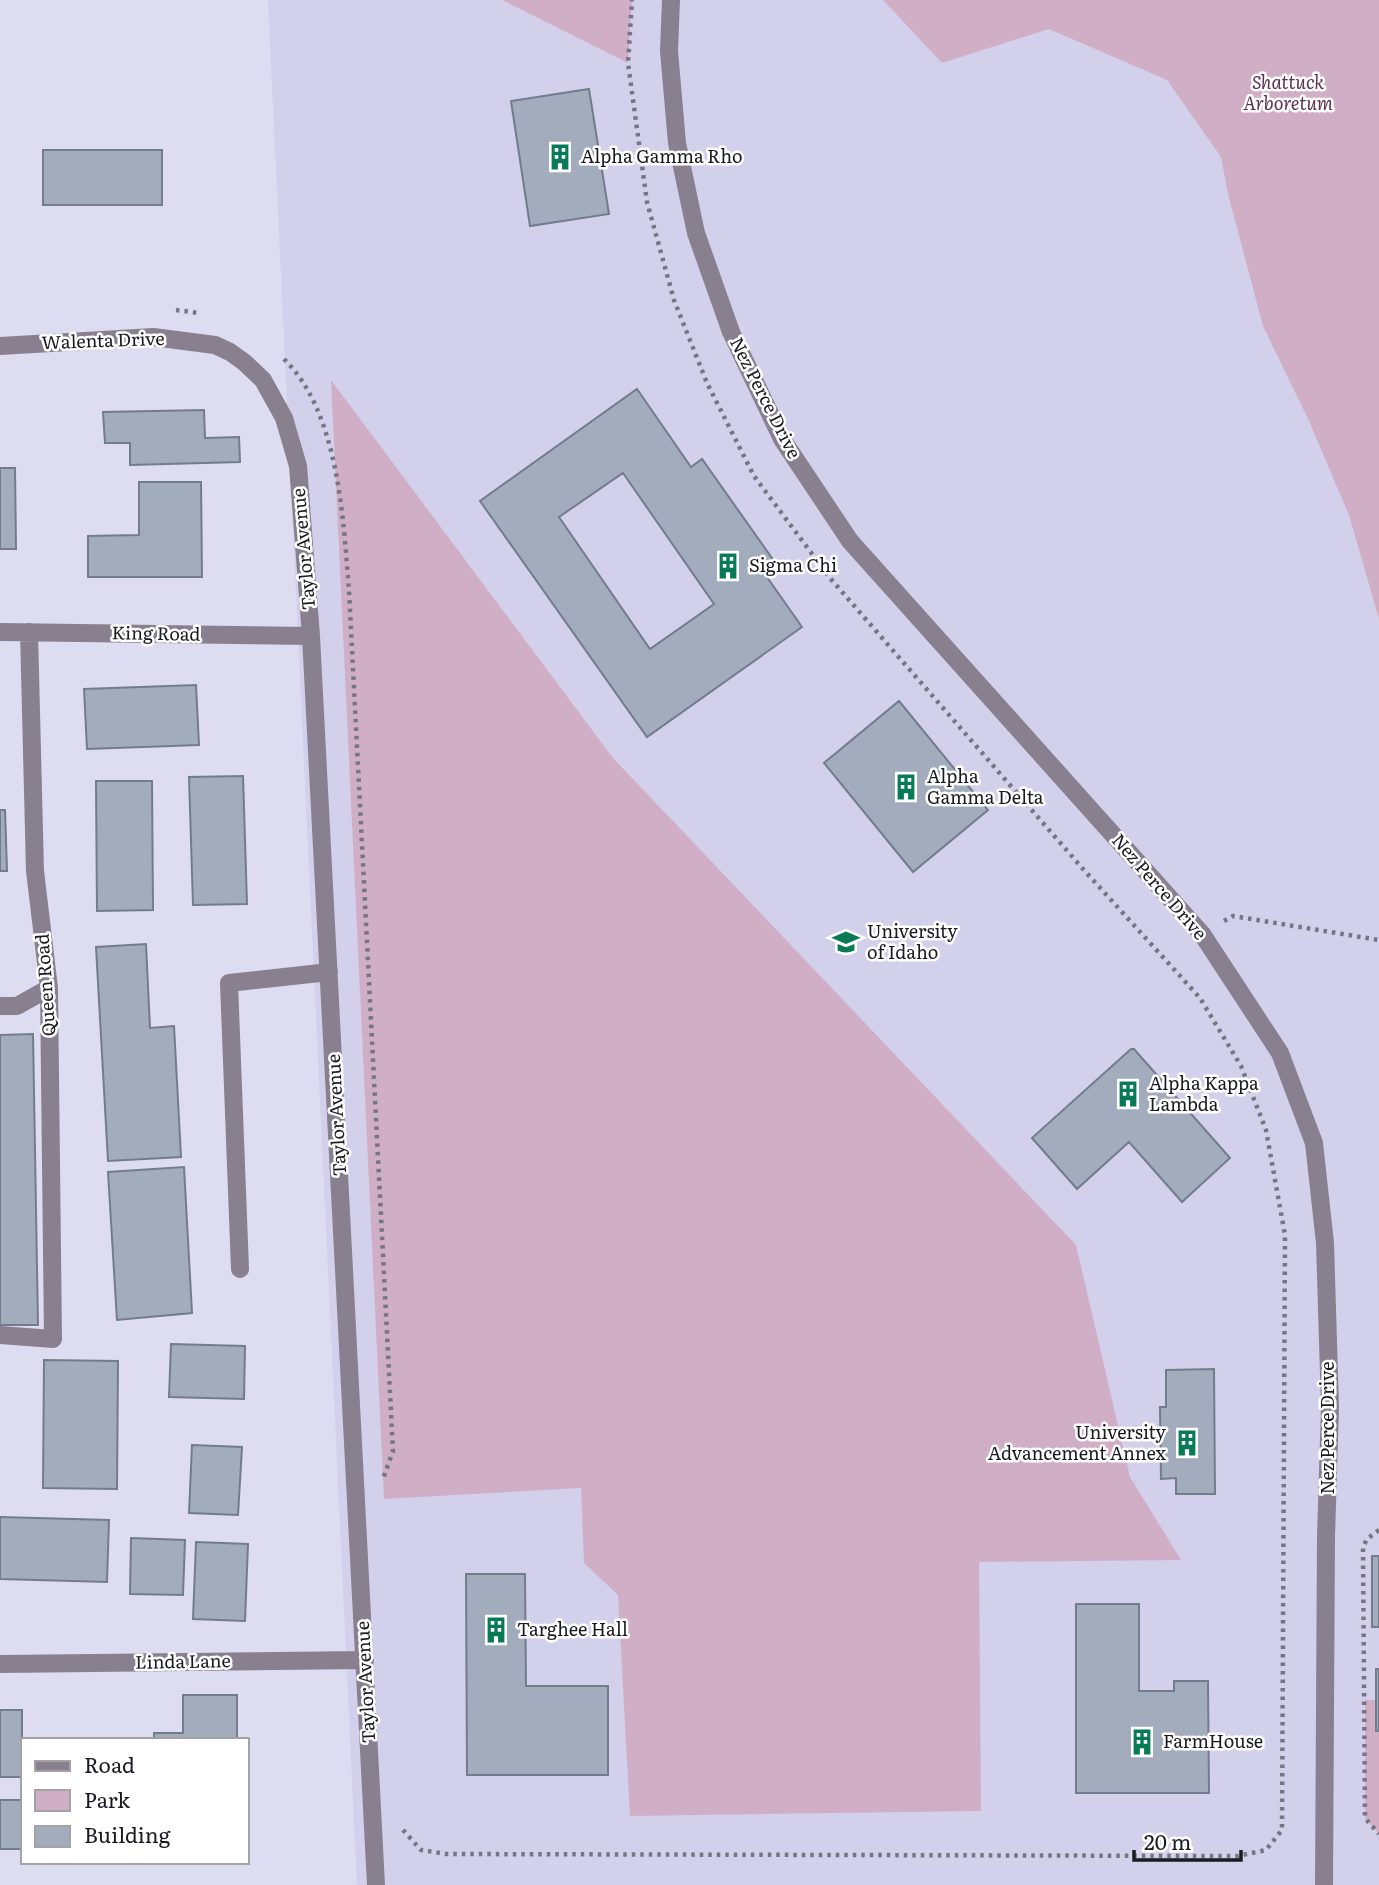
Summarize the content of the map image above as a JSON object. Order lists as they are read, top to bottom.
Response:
{
  "streets": {
    "street": [
      "Walenta Drive",
      "Nez Perce Drive",
      "Taylor Avenue",
      "King Road",
      "Queen Road",
      "Linda Lane"
    ]
  },
  "crossings": [
    ["Walenta Drive", "Taylor Avenue"],
    ["Taylor Avenue", "King Road"],
    ["Taylor Avenue", "Linda Lane"],
    ["King Road", "Queen Road"]
  ],
  "parks": ["Shattuck Arboretum"],
  "places": {
    "building": [
      "Alpha Gamma Rho",
      "Sigma Chi",
      "Alpha Gamma Delta",
      "Alpha Kappa Lambda",
      "University Advancement Annex",
      "Targhee Hall",
      "FarmHouse"
    ],
    "school or university": ["University of Idaho"]
  },
  "legend": ["Road", "Park", "Building"],
  "scale_bar": "20 m"
}
